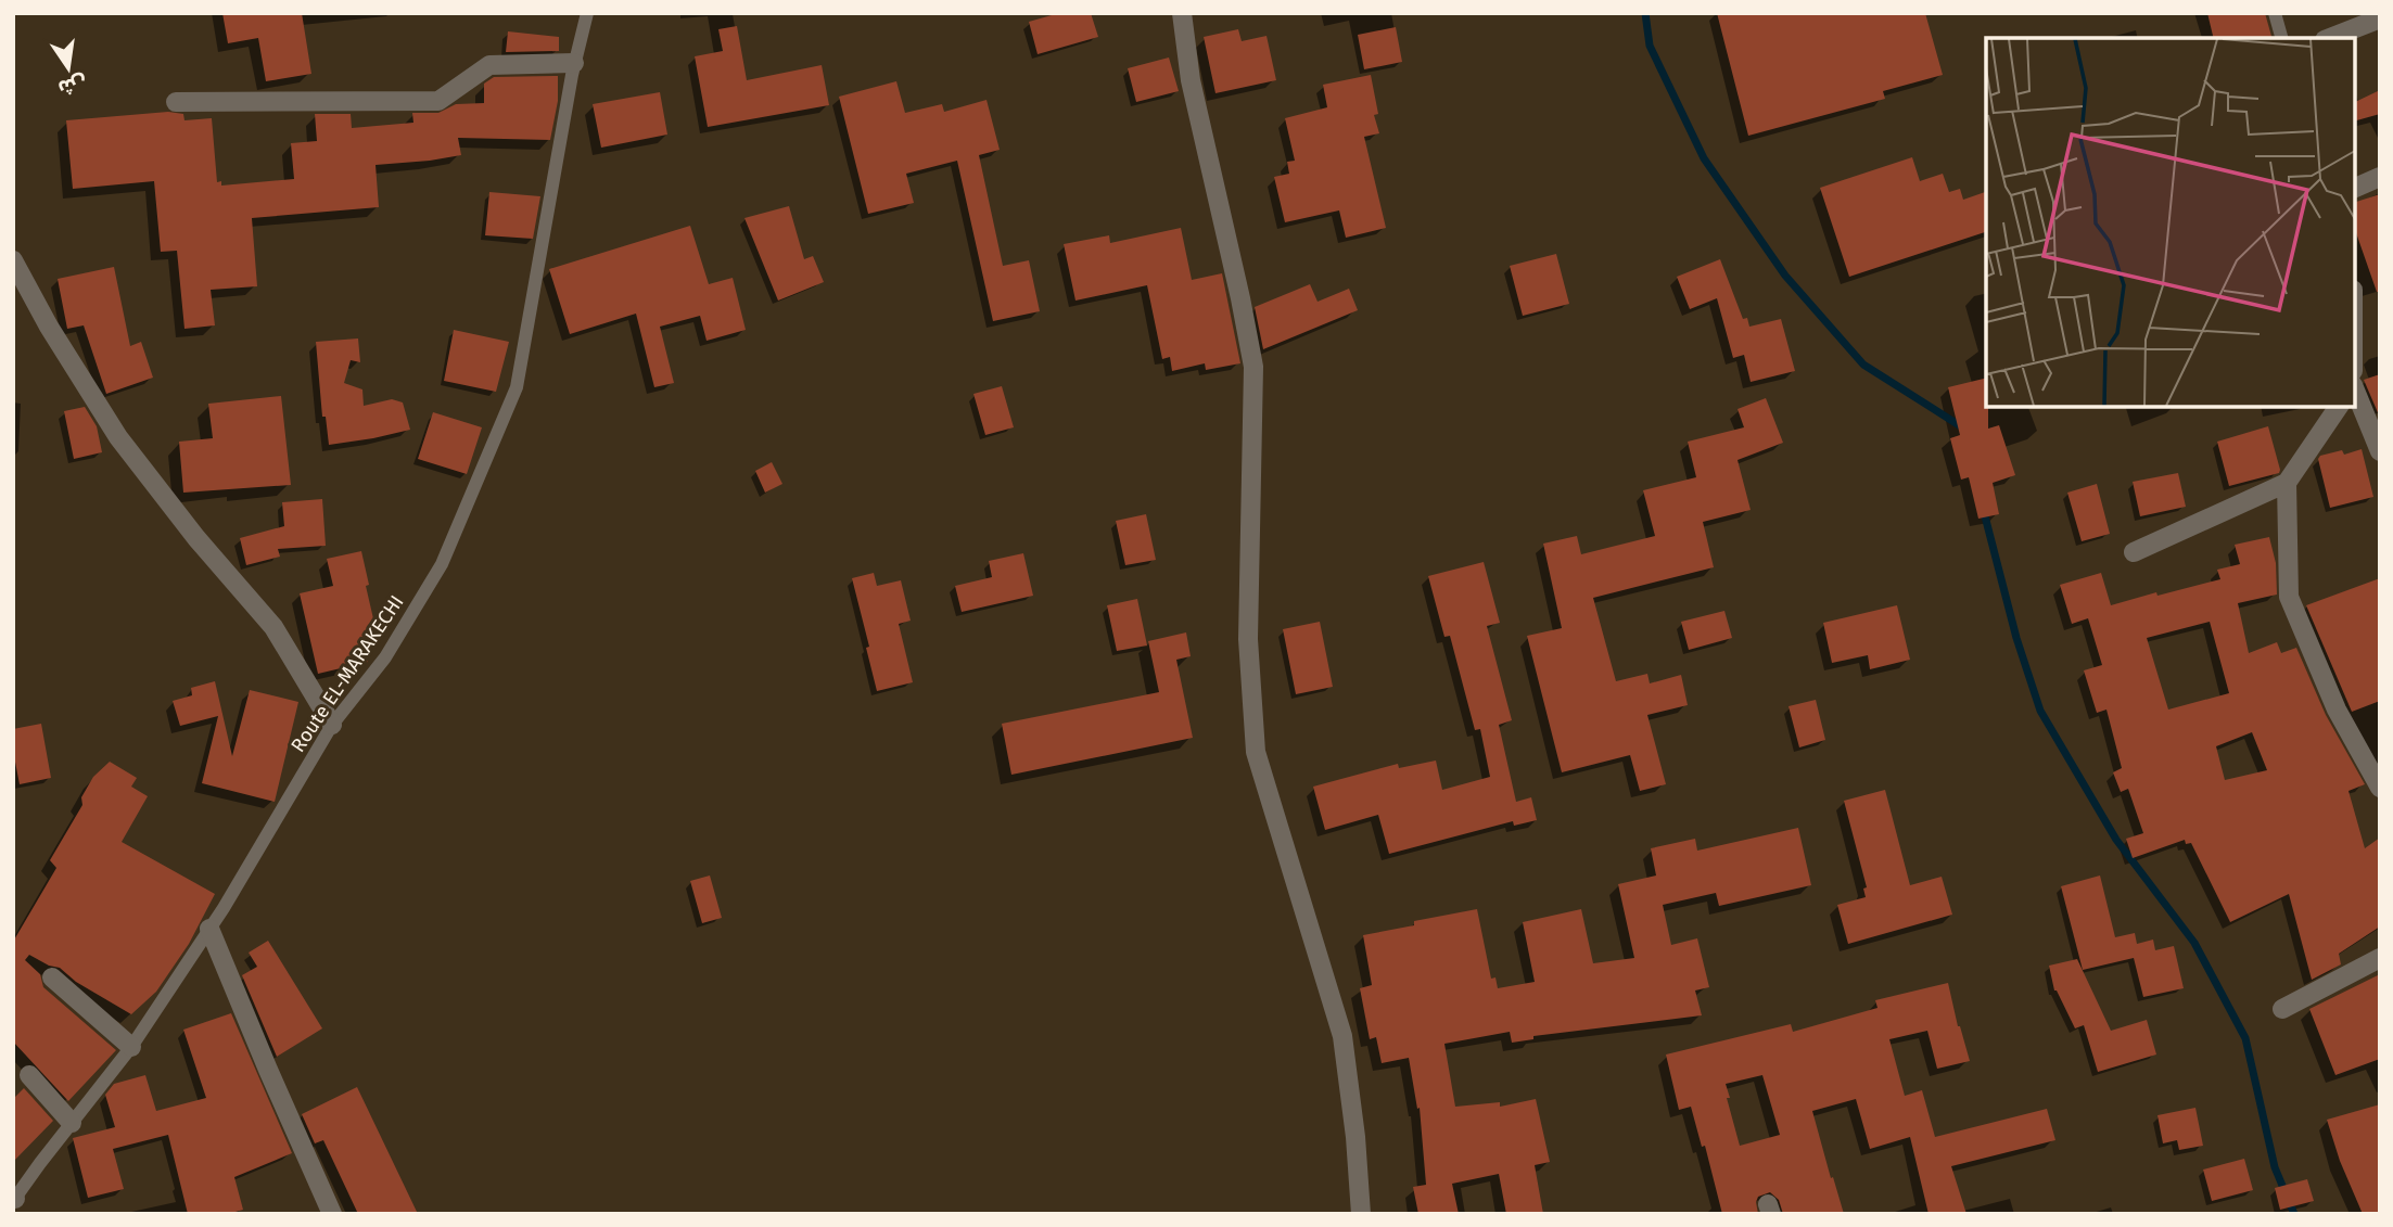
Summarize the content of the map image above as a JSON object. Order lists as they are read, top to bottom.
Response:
{
  "streets": {
    "lane": ["Route EL-MARAKECHI"]
  },
  "north": "bottom"
}
